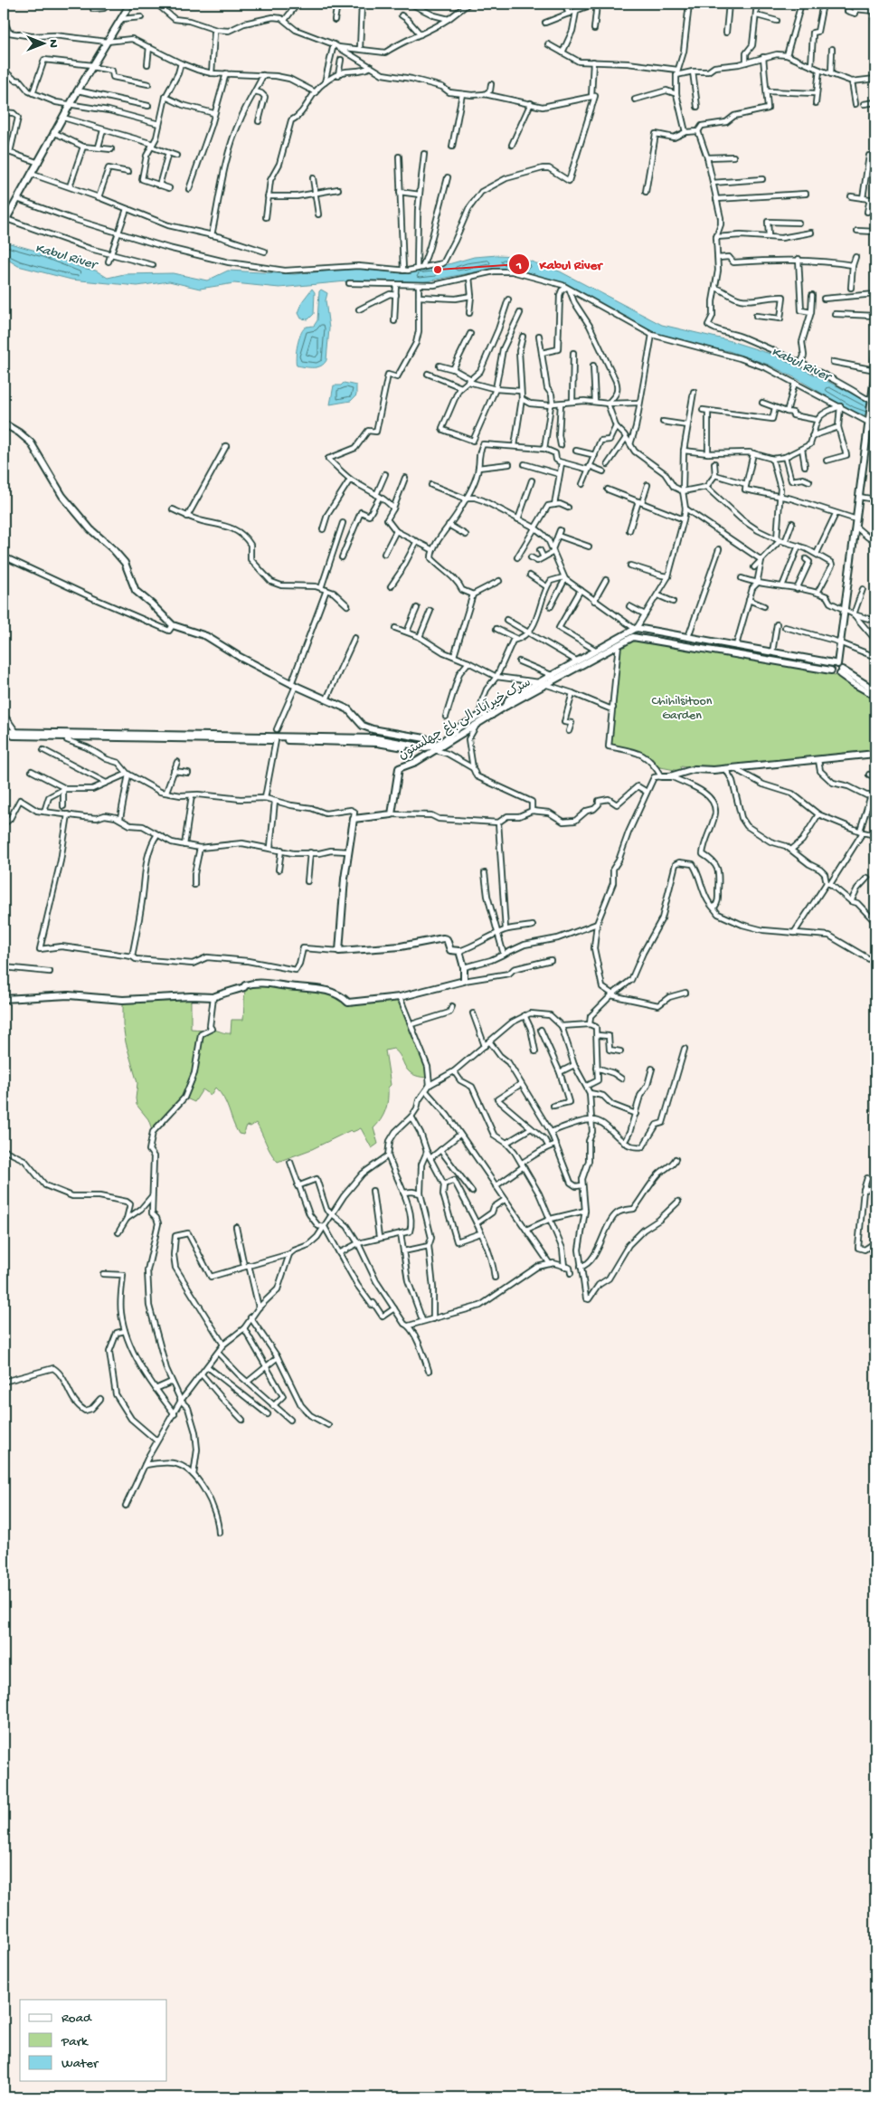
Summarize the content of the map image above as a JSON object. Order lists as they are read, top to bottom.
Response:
{
  "streets": {
    "main road": ["سرک خیرآباد الی باغ چهلستون"]
  },
  "water": ["Kabul River"],
  "parks": ["Chihilsitoon Garden"],
  "places": ["Kabul River"],
  "legend": ["Road", "Park", "Water"],
  "north": "right"
}
